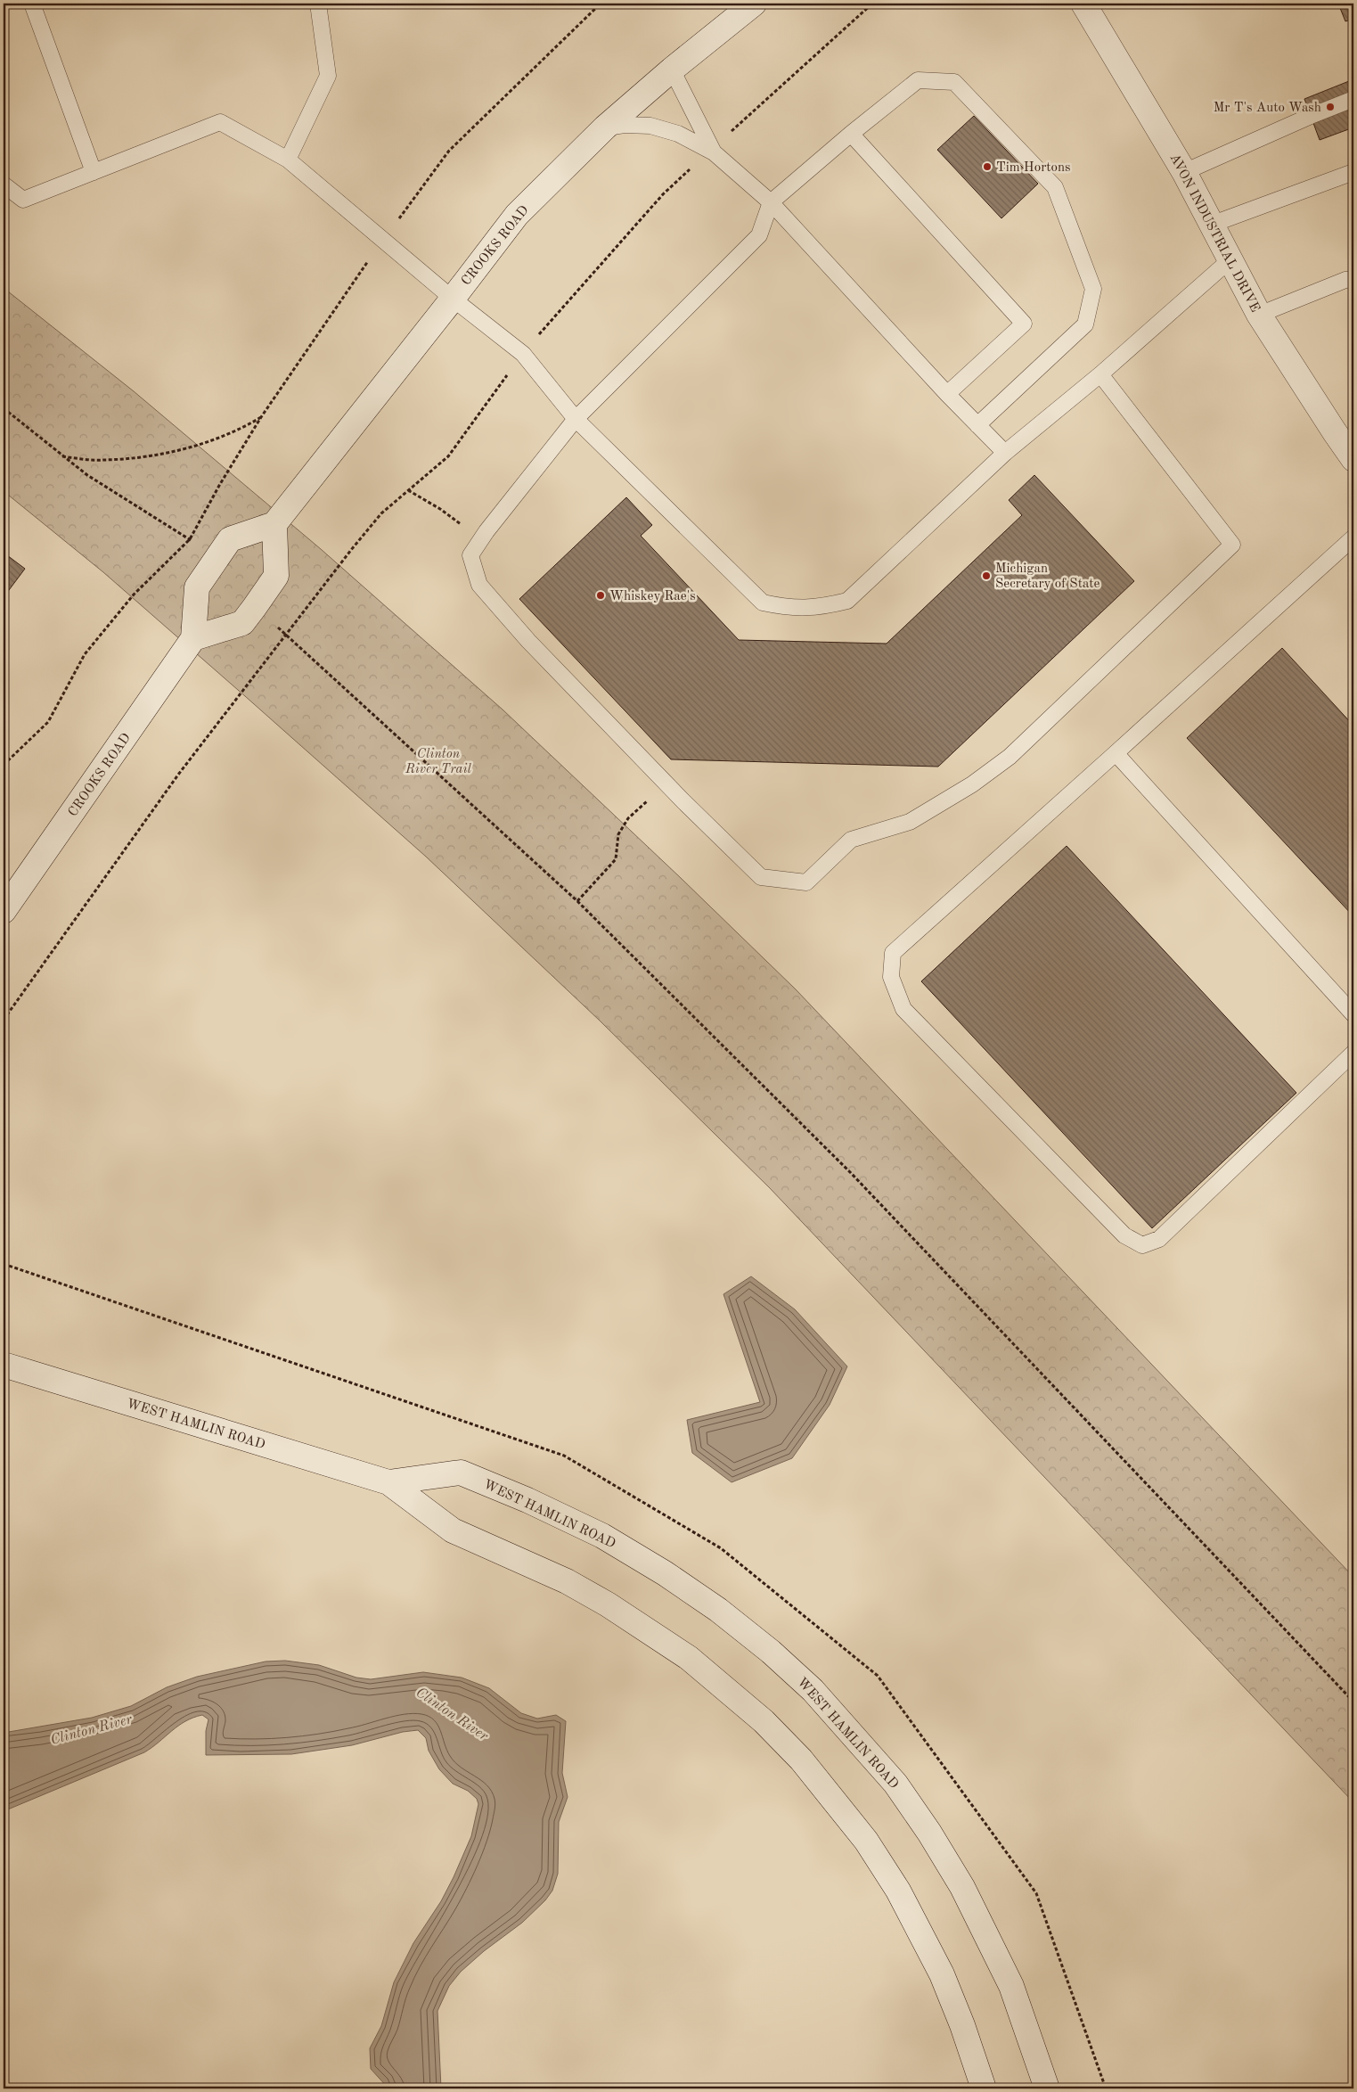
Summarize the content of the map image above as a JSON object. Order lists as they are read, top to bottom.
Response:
{
  "streets": {
    "main road": ["AVON INDUSTRIAL DRIVE", "CROOKS ROAD", "WEST HAMLIN ROAD"]
  },
  "water": ["Clinton River"],
  "parks": ["Clinton River Trail"],
  "places": [
    "Mr T's Auto Wash",
    "Tim Hortons",
    "Michigan Secretary of State",
    "Whiskey Rae's"
  ]
}
